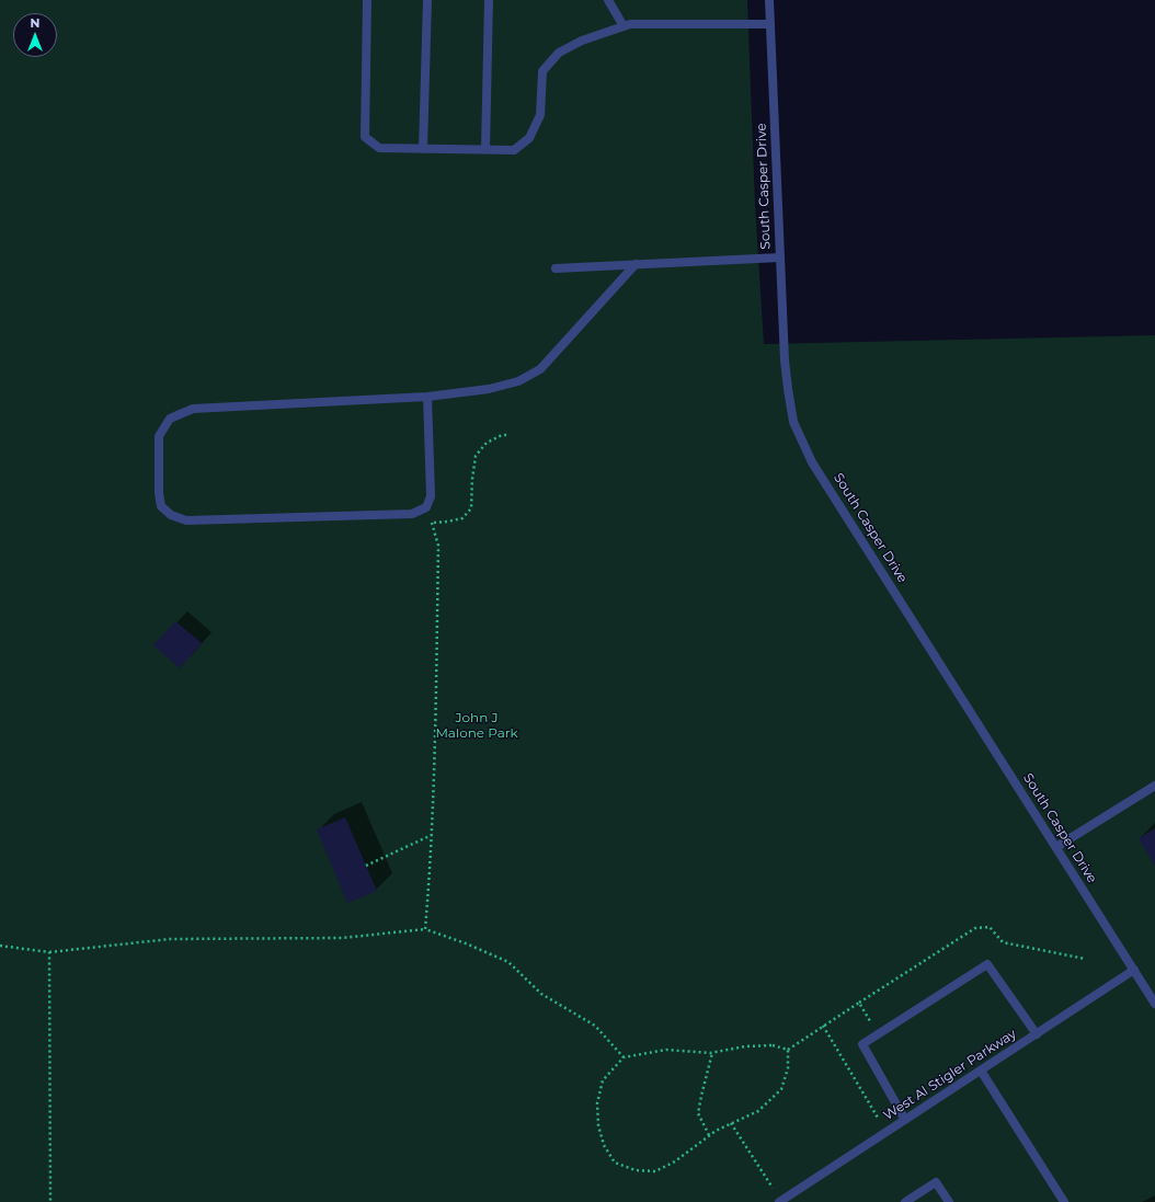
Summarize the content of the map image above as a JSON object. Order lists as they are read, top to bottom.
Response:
{
  "streets": {
    "street": ["South Casper Drive", "West Al Stigler Parkway"]
  },
  "crossings": [
    ["South Casper Drive", "West Al Stigler Parkway"]
  ],
  "parks": ["John J Malone Park"],
  "north": "top"
}
